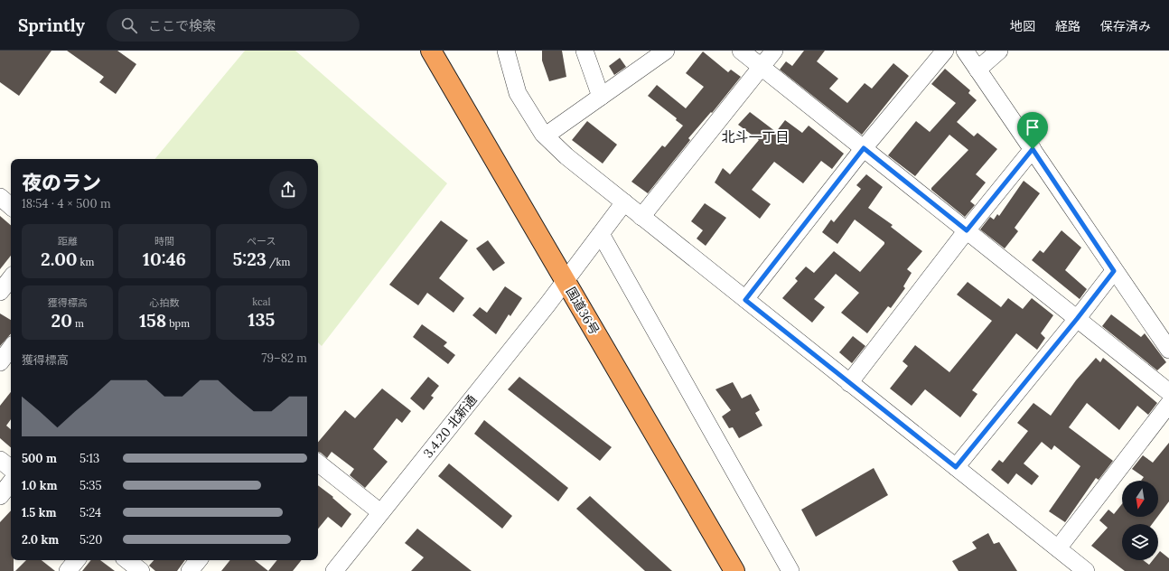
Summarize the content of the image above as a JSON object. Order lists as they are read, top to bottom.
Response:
{
  "streets": {
    "highway": ["国道36号"],
    "street": ["3.4.20 北新通"]
  },
  "crossings": [
    ["国道36号", "3.4.20 北新通"]
  ],
  "districts": ["北斗一丁目"],
  "north": "bottom",
  "page": {
    "header": "Sprintly",
    "search": "ここで検索",
    "nav": ["地図", "経路", "保存済み"],
    "heading": ["夜のラン", "18:54 · 4 × 500 m"],
    "stats": [
      ["距離", "2.00 km"],
      ["時間", "10:46"],
      ["ペース", "5:23 /km"],
      ["獲得標高", "20 m"],
      ["心拍数", "158 bpm"],
      ["kcal", "135"]
    ],
    "chart": ["獲得標高", "79–82 m"],
    "list": [
      {
        "name": "500 m",
        "note": "5:13"
      },
      {
        "name": "1.0 km",
        "note": "5:35"
      },
      {
        "name": "1.5 km",
        "note": "5:24"
      },
      {
        "name": "2.0 km",
        "note": "5:20"
      }
    ]
  }
}
